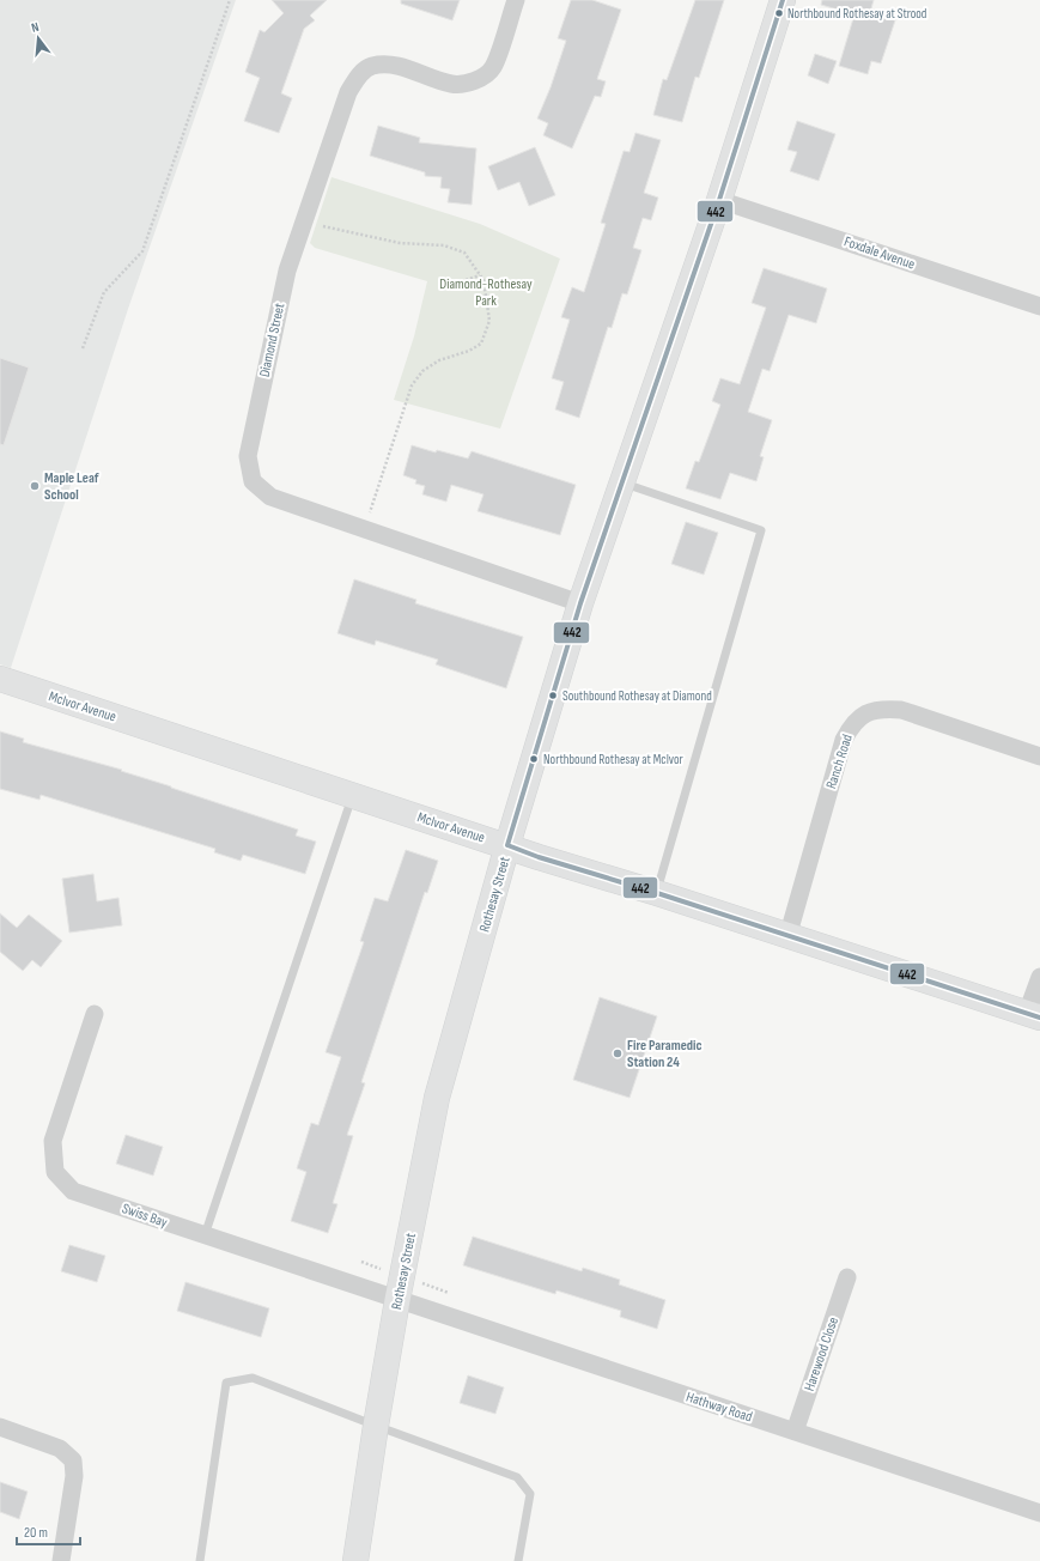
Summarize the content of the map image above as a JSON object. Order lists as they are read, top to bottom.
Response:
{
  "streets": {
    "street": [
      "Foxdale Avenue",
      "Diamond Street",
      "McIvor Avenue",
      "Ranch Road",
      "Rothesay Street",
      "Swiss Bay",
      "Harewood Close",
      "Hathway Road"
    ]
  },
  "crossings": [
    ["Foxdale Avenue", "Rothesay Street"],
    ["Diamond Street", "Rothesay Street"],
    ["McIvor Avenue", "Ranch Road"],
    ["McIvor Avenue", "Rothesay Street"],
    ["Rothesay Street", "Swiss Bay"],
    ["Rothesay Street", "Hathway Road"],
    ["Swiss Bay", "Hathway Road"],
    ["Harewood Close", "Hathway Road"]
  ],
  "parks": ["Diamond-Rothesay Park"],
  "places": [
    "Northbound Rothesay at Strood",
    "Maple Leaf School",
    "Southbound Rothesay at Diamond",
    "Northbound Rothesay at McIvor",
    "Fire Paramedic Station 24"
  ],
  "lines": ["transit line 442"],
  "scale_bar": "20 m",
  "north": "top"
}
